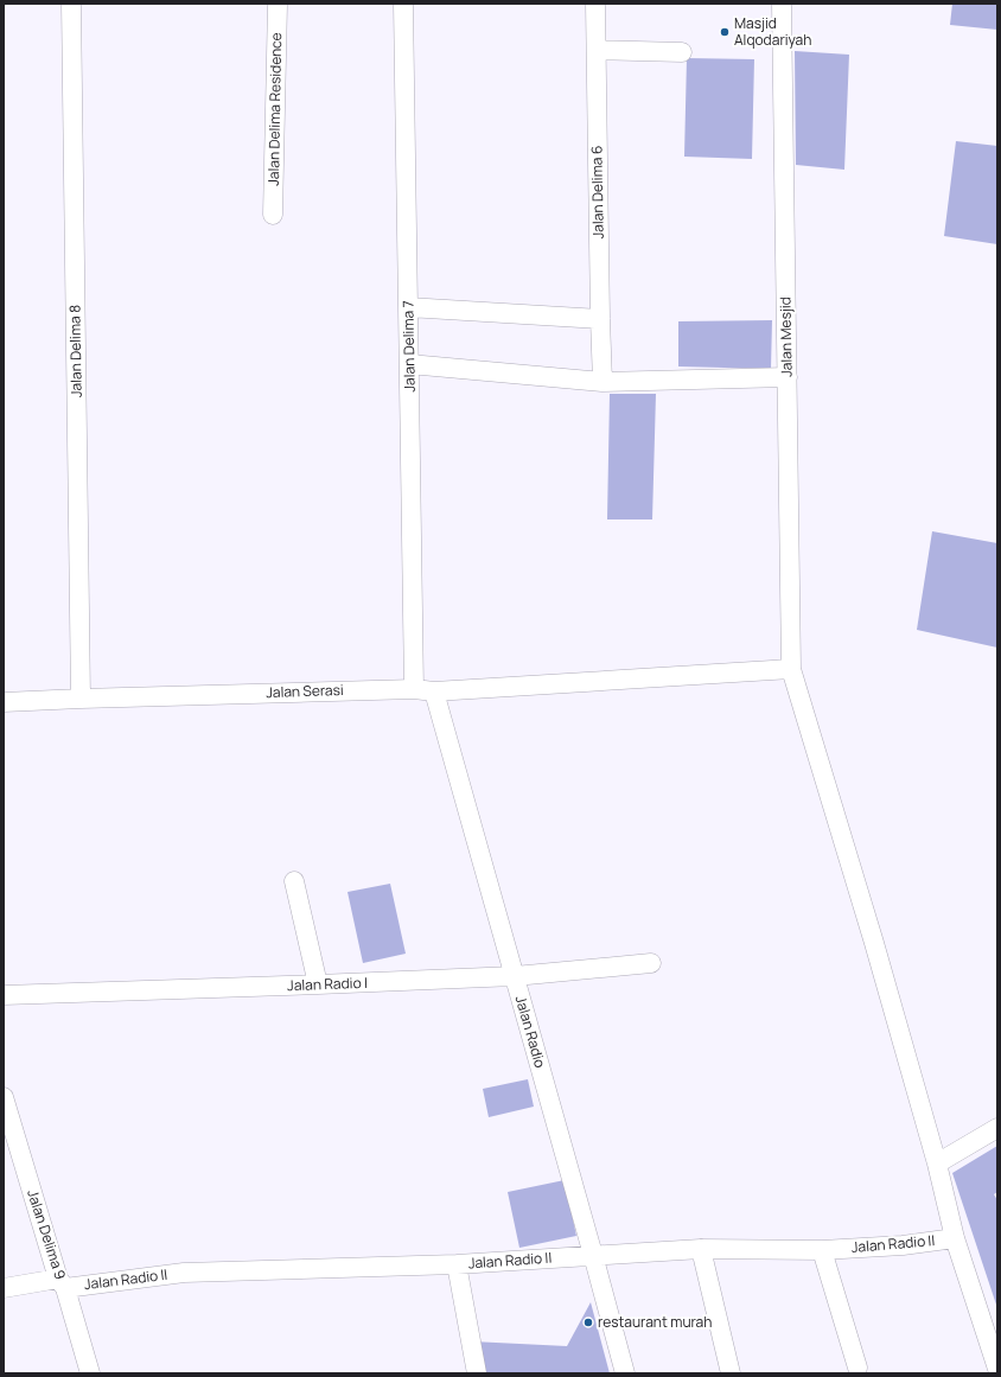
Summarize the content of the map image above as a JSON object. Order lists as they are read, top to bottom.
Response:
{
  "streets": {
    "street": [
      "Jalan Delima Residence",
      "Jalan Delima 6",
      "Jalan Mesjid",
      "Jalan Delima 7",
      "Jalan Delima 8",
      "Jalan Serasi",
      "Jalan Radio I",
      "Jalan Radio",
      "Jalan Delima 9",
      "Jalan Radio II"
    ]
  },
  "crossings": [
    ["Jalan Mesjid", "Jalan Serasi"],
    ["Jalan Mesjid", "Jalan Radio II"],
    ["Jalan Delima 7", "Jalan Serasi"],
    ["Jalan Delima 8", "Jalan Serasi"],
    ["Jalan Serasi", "Jalan Radio"],
    ["Jalan Radio I", "Jalan Radio"],
    ["Jalan Radio", "Jalan Radio II"],
    ["Jalan Delima 9", "Jalan Radio II"]
  ],
  "places": ["Masjid Alqodariyah", "restaurant murah"]
}
